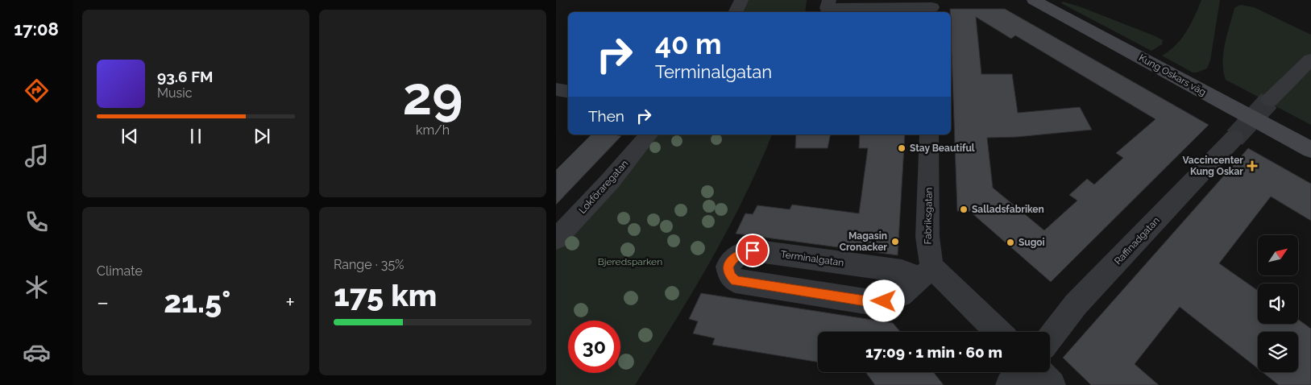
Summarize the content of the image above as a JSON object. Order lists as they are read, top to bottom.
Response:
{
  "streets": {
    "main road": ["Kung Oskars väg"],
    "street": [
      "Lokföraregatan",
      "Fabriksgatan",
      "Raffinadgatan",
      "Terminalgatan"
    ]
  },
  "crossings": [
    ["Fabriksgatan", "Terminalgatan"]
  ],
  "parks": ["Bjeredsparken"],
  "places": {
    "other": [
      "Stay Beautiful",
      "Salladsfabriken",
      "Magasin Cronacker",
      "Sugoi"
    ],
    "health": ["Vaccincenter Kung Oskar"]
  },
  "north": "top right",
  "page": {
    "tabs": "17:08",
    "tile": [
      ["29", "km/h"],
      "Climate",
      ["Range · 35%", "175 km"]
    ],
    "turn": ["40 m", "Terminalgatan"],
    "song": ["93.6 FM", "Music"],
    "then": "Then",
    "heat": ["−", "21.5°", "+"],
    "limit": "30",
    "trip": "17:09 · 1 min · 60 m"
  }
}
